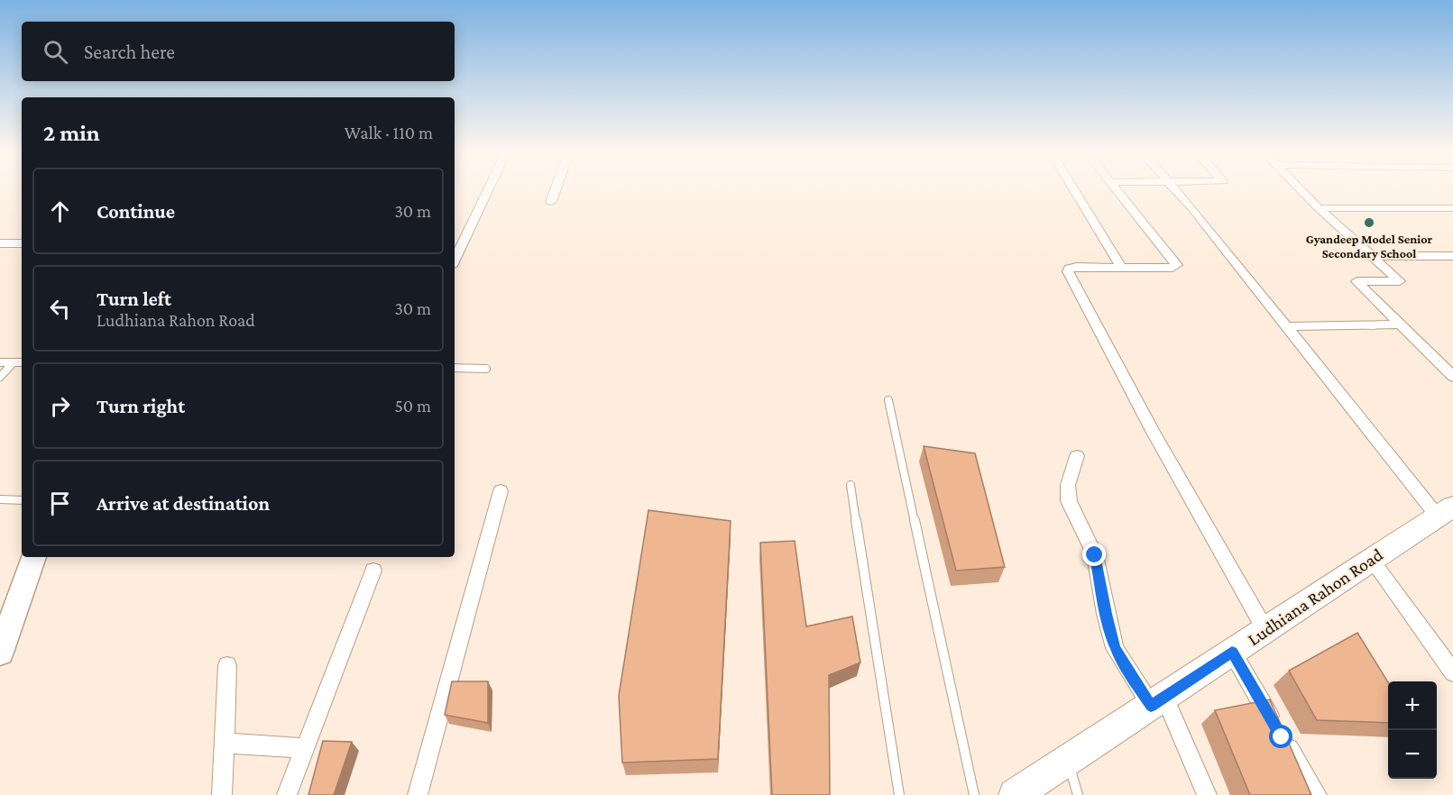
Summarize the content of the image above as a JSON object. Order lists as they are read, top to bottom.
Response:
{
  "streets": {
    "main road": ["Ludhiana Rahon Road"]
  },
  "places": ["Gyandeep Model Senior Secondary School"],
  "page": {
    "search": "Search here",
    "heading": ["2 min", "Walk · 110 m"],
    "list": [
      ["Continue", "30 m"],
      ["Turn left", "Ludhiana Rahon Road", "30 m"],
      ["Turn right", "50 m"],
      "Arrive at destination"
    ],
    "map_buttons": ["+", "−"]
  }
}
